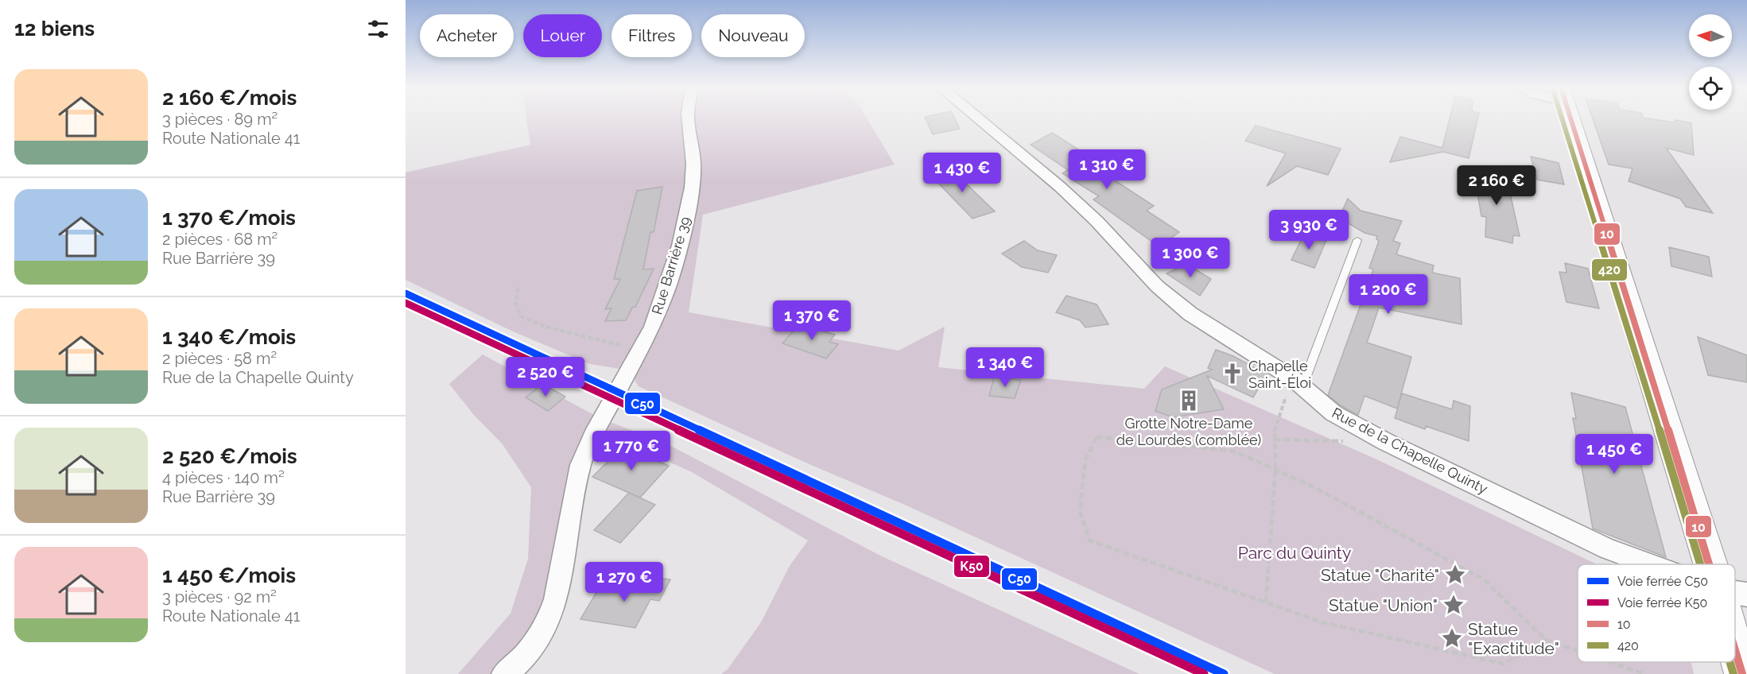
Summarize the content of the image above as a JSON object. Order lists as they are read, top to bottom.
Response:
{
  "streets": {
    "street": ["Rue Barrière 39", "Rue de la Chapelle Quinty"]
  },
  "parks": ["Parc du Quinty"],
  "places": {
    "church": ["Chapelle Saint-Éloi"],
    "building": ["Grotte Notre-Dame de Lourdes (comblée)"],
    "place": ["Statue \"Charité\"", "Statue \"Union\"", "Statue \"Exactitude\""]
  },
  "lines": [
    "transit line 10",
    "transit line 420",
    "rail line C50",
    "rail line K50"
  ],
  "legend": [
    "Voie ferrée C50",
    "Voie ferrée K50",
    "10",
    "420"
  ],
  "north": "left",
  "page": {
    "heading": "12 biens",
    "chip": [
      "Acheter",
      "Louer",
      "Filtres",
      "Nouveau"
    ],
    "list": [
      {
        "name": "2 160 €/mois",
        "note": "3 pièces · 89 m² · Route Nationale 41"
      },
      {
        "name": "1 370 €/mois",
        "note": "2 pièces · 68 m² · Rue Barrière 39"
      },
      {
        "name": "1 340 €/mois",
        "note": "2 pièces · 58 m² · Rue de la Chapelle Quinty"
      },
      {
        "name": "2 520 €/mois",
        "note": "4 pièces · 140 m² · Rue Barrière 39"
      },
      {
        "name": "1 450 €/mois",
        "note": "3 pièces · 92 m² · Route Nationale 41"
      }
    ],
    "price": [
      "1 310 €",
      "1 430 €",
      "2 160 €",
      "3 930 €",
      "1 300 €",
      "1 200 €",
      "1 370 €",
      "1 340 €",
      "2 520 €",
      "1 770 €",
      "1 450 €",
      "1 270 €"
    ]
  }
}
